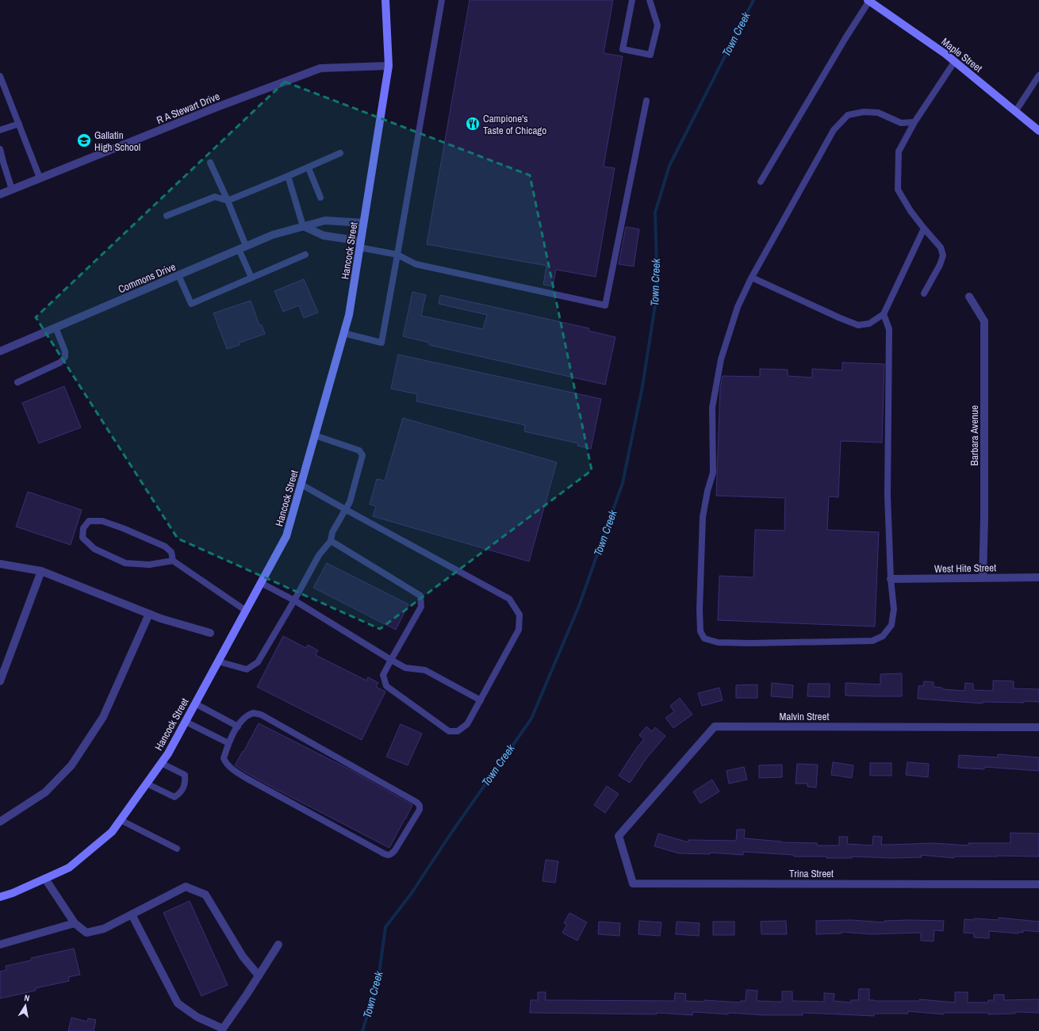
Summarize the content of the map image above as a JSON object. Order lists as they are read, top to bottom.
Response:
{
  "streets": {
    "street": [
      "Maple Street",
      "R A Stewart Drive",
      "Hancock Street",
      "Commons Drive",
      "Barbara Avenue",
      "West Hite Street",
      "Malvin Street",
      "Trina Street"
    ]
  },
  "crossings": [
    ["R A Stewart Drive", "Hancock Street"],
    ["Hancock Street", "Commons Drive"],
    ["Barbara Avenue", "West Hite Street"],
    ["Malvin Street", "Trina Street"]
  ],
  "water": ["Town Creek"],
  "places": {
    "restaurant": ["Campione's Taste of Chicago"],
    "school or university": ["Gallatin High School"]
  },
  "north": "top"
}
